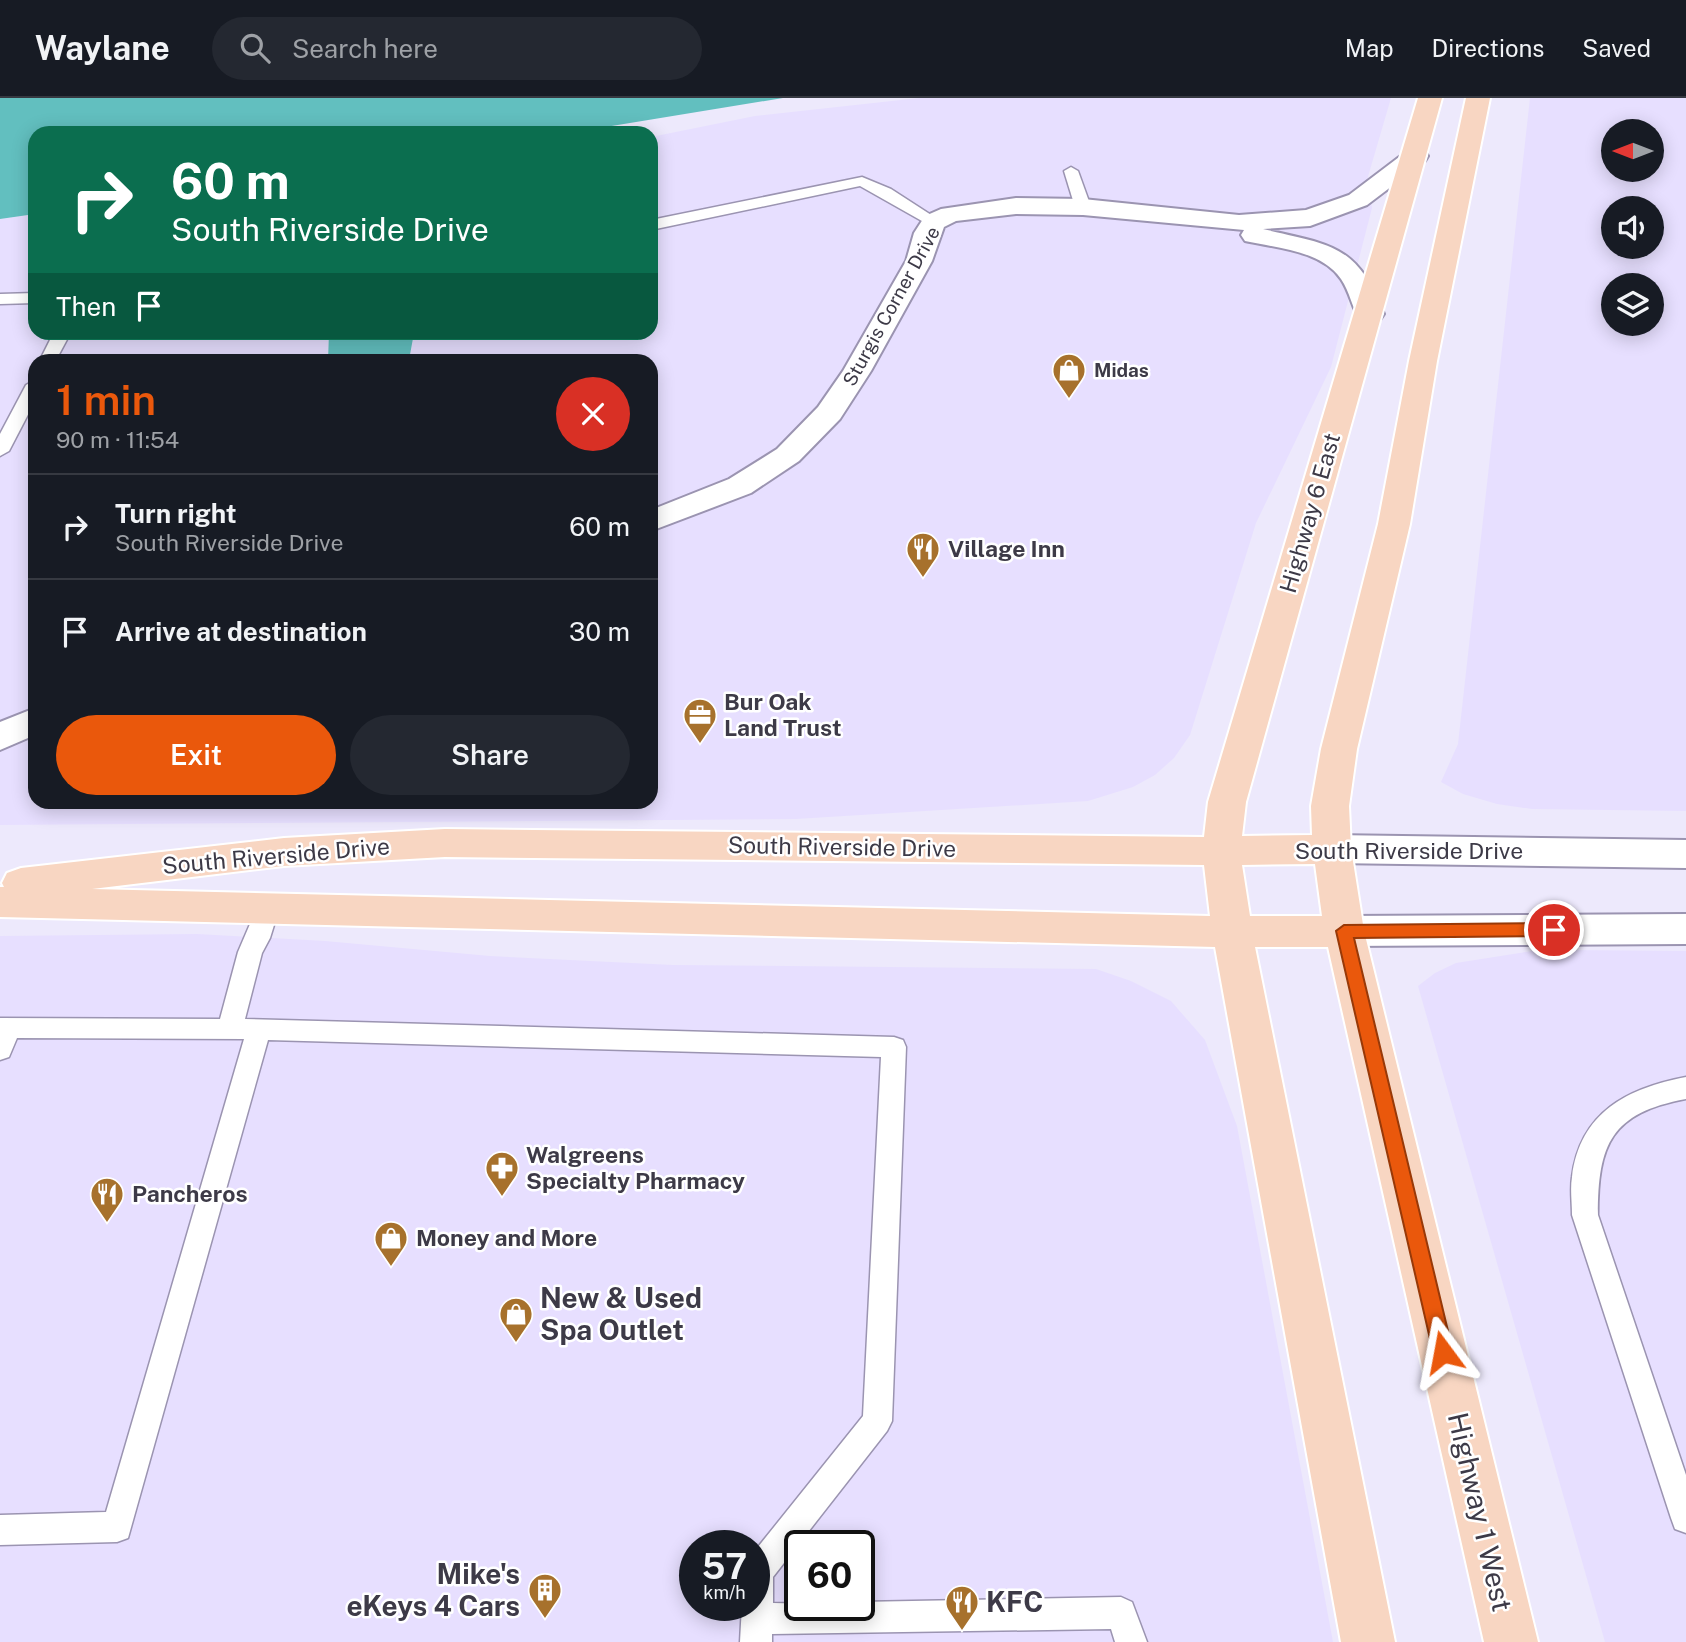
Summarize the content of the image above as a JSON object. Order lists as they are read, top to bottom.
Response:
{
  "streets": {
    "main road": ["Highway 6 East", "South Riverside Drive", "Highway 1 West"],
    "street": ["Sturgis Corner Drive"]
  },
  "crossings": [
    ["Sturgis Corner Drive", "Highway 6 East"],
    ["Highway 6 East", "South Riverside Drive"],
    ["South Riverside Drive", "Highway 1 West"]
  ],
  "places": {
    "shop": ["Midas", "Money and More", "New & Used Spa Outlet"],
    "restaurant": ["Village Inn", "Pancheros", "KFC"],
    "office": ["Bur Oak Land Trust"],
    "pharmacy": ["Walgreens Specialty Pharmacy"],
    "building": ["Mike's eKeys 4 Cars"]
  },
  "north": "left",
  "page": {
    "header": "Waylane",
    "search": "Search here",
    "nav": ["Map", "Directions", "Saved"],
    "turn": ["60 m", "South Riverside Drive"],
    "then": "Then",
    "heading": ["1 min", "90 m · 11:54"],
    "list": [
      {
        "name": "Turn right",
        "note": "South Riverside Drive",
        "value": "60 m"
      },
      {
        "name": "Arrive at destination",
        "value": "30 m"
      }
    ],
    "buttons": ["Exit", "Share"],
    "speed": "57 km/h",
    "limit": "60"
  }
}
